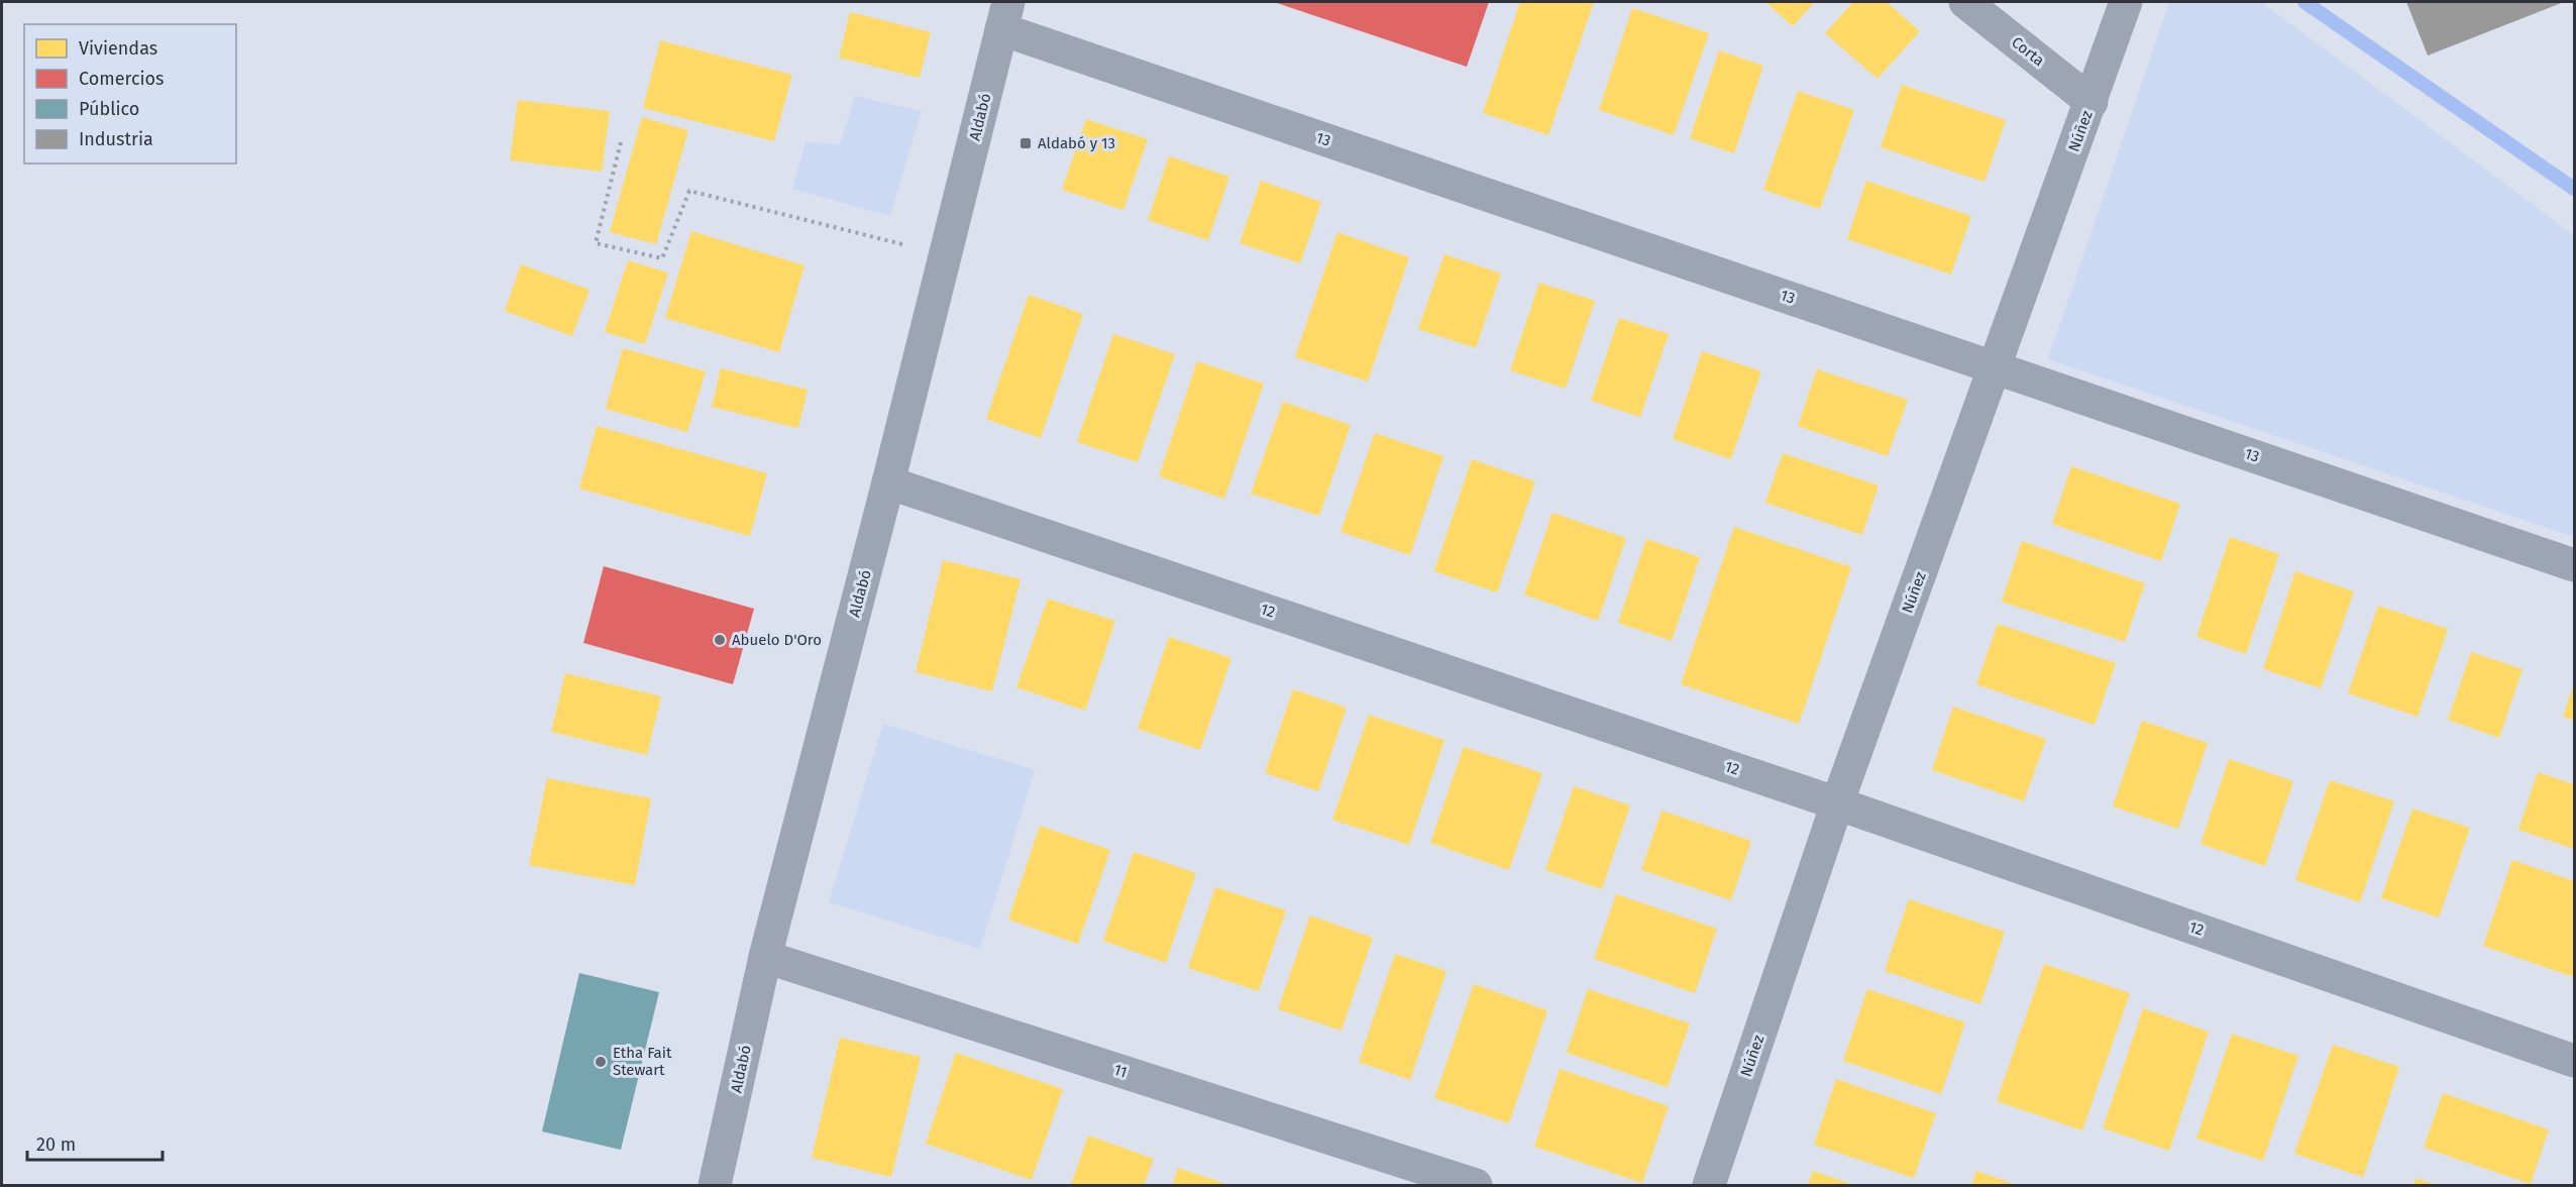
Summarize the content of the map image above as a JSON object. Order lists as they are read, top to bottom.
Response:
{
  "streets": {
    "street": [
      "Corta",
      "Aldabó",
      "Núñez",
      "13",
      "12",
      "11"
    ]
  },
  "crossings": [
    ["Corta", "Núñez"],
    ["Aldabó", "13"],
    ["Aldabó", "12"],
    ["Aldabó", "11"],
    ["Núñez", "13"],
    ["Núñez", "12"]
  ],
  "places": {
    "transit": ["Aldabó y 13"],
    "other": ["Abuelo D'Oro", "Etha Fait Stewart"]
  },
  "legend": [
    "Viviendas",
    "Comercios",
    "Público",
    "Industria"
  ],
  "scale_bar": "20 m"
}
